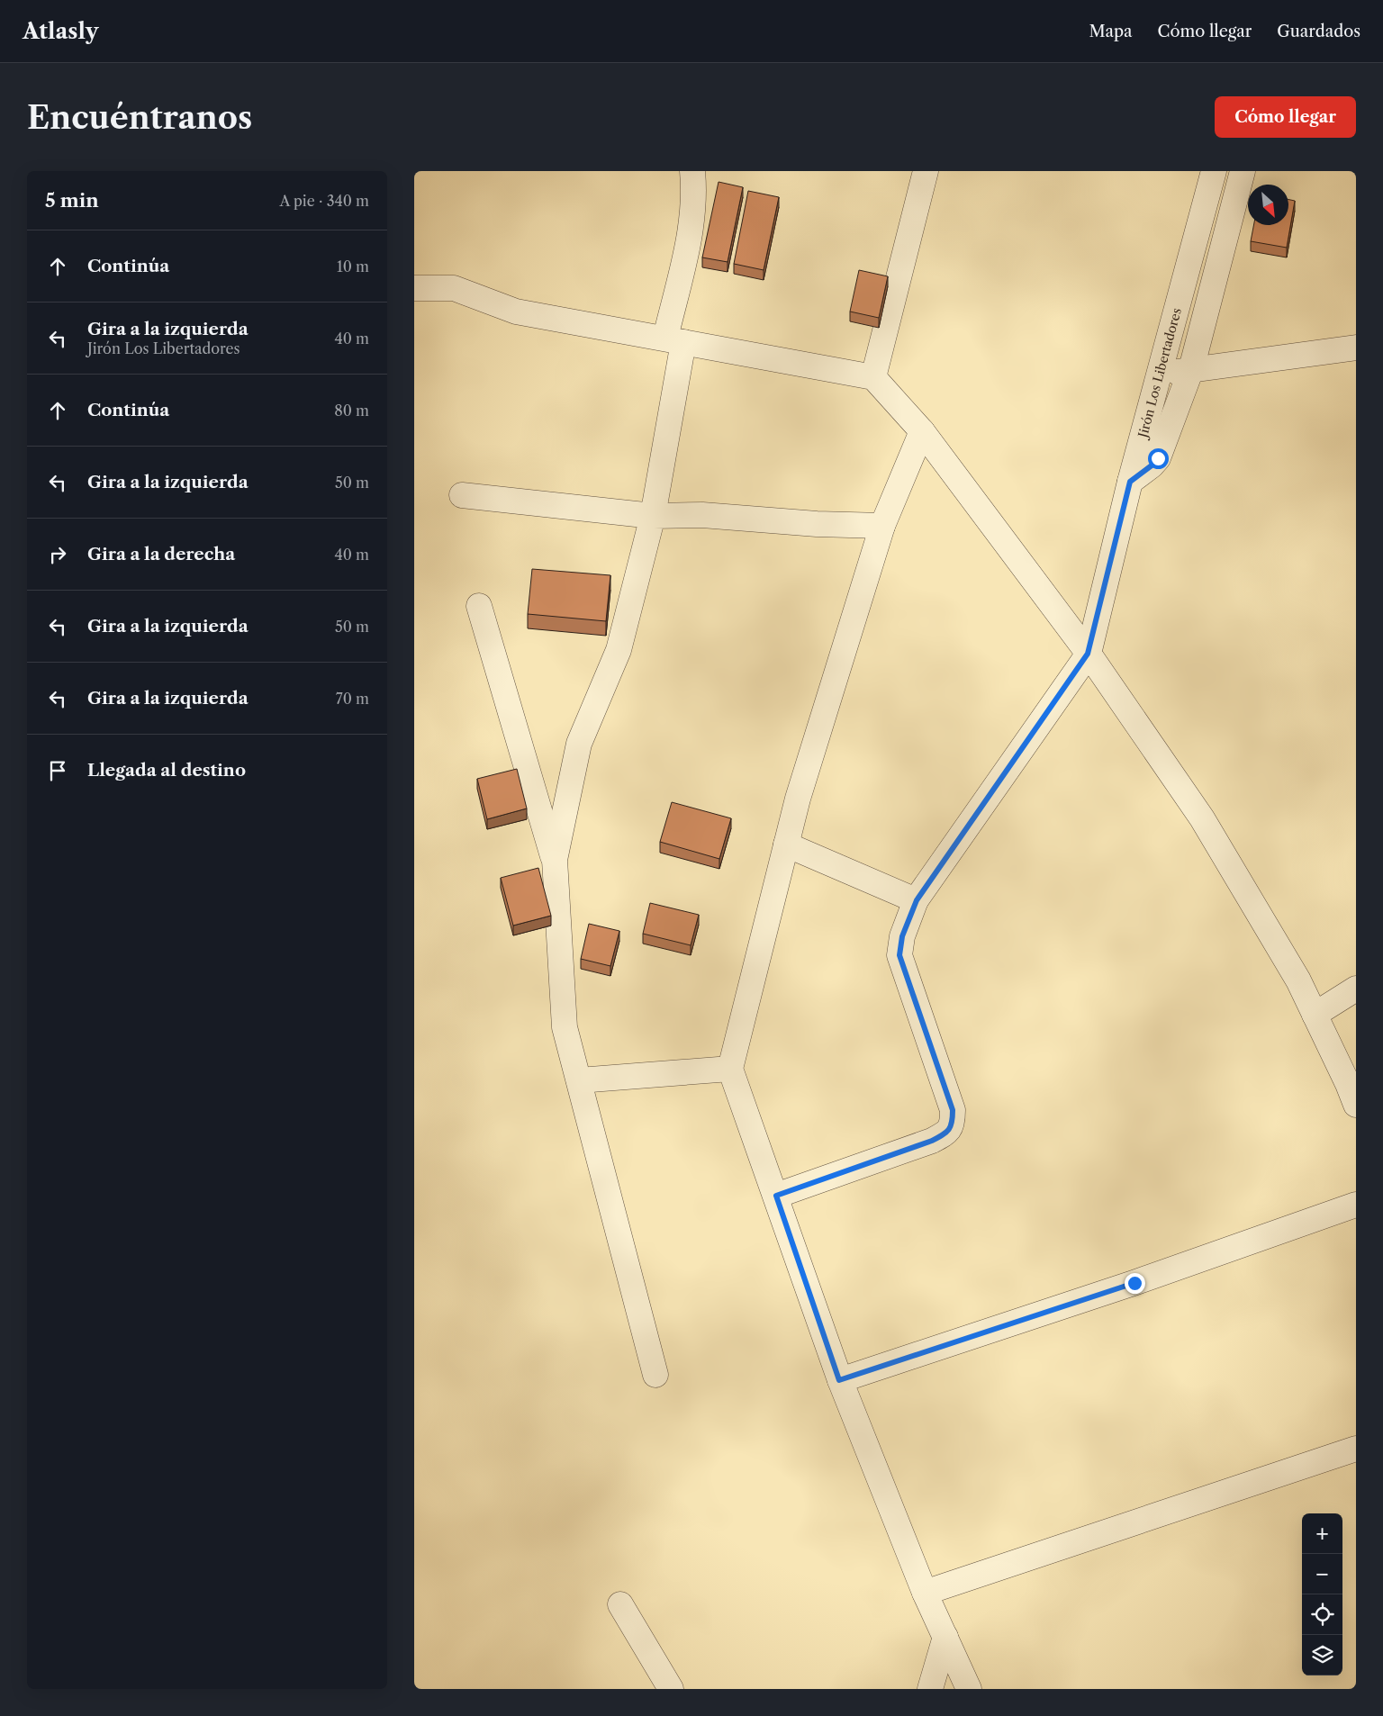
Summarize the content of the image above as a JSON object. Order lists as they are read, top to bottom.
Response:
{
  "streets": {
    "street": ["Jirón Los Libertadores"]
  },
  "north": "bottom right",
  "page": {
    "header": "Atlasly",
    "nav": ["Mapa", "Cómo llegar", "Guardados"],
    "buttons": "Cómo llegar",
    "title": "Encuéntranos",
    "heading": ["5 min", "A pie · 340 m"],
    "list": [
      ["Continúa", "10 m"],
      ["Gira a la izquierda", "Jirón Los Libertadores", "40 m"],
      ["Continúa", "80 m"],
      ["Gira a la izquierda", "50 m"],
      ["Gira a la derecha", "40 m"],
      ["Gira a la izquierda", "50 m"],
      ["Gira a la izquierda", "70 m"],
      "Llegada al destino"
    ],
    "map_buttons": ["+", "−"]
  }
}
